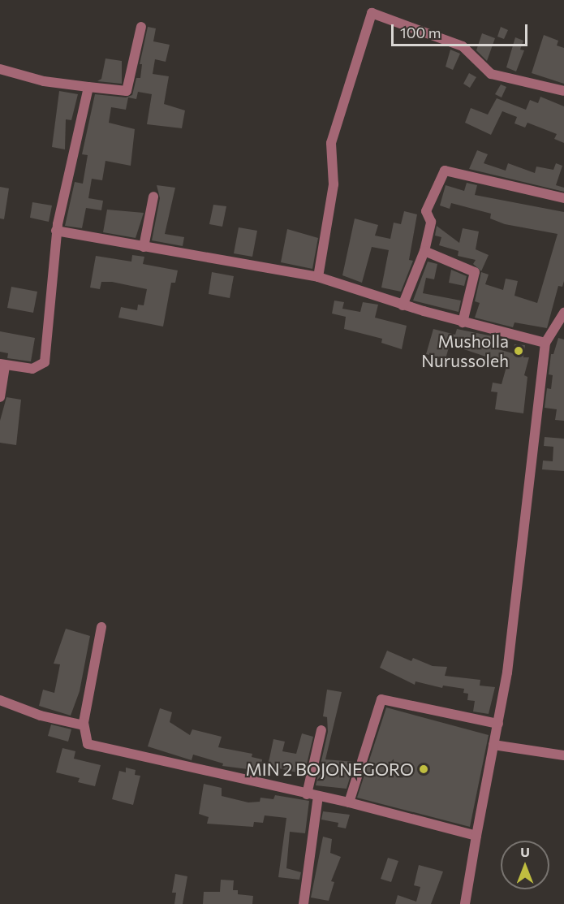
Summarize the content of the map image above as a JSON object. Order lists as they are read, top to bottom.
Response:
{
  "places": ["Musholla Nurussoleh", "MIN 2 BOJONEGORO"],
  "scale_bar": "100 m",
  "north": "top"
}
